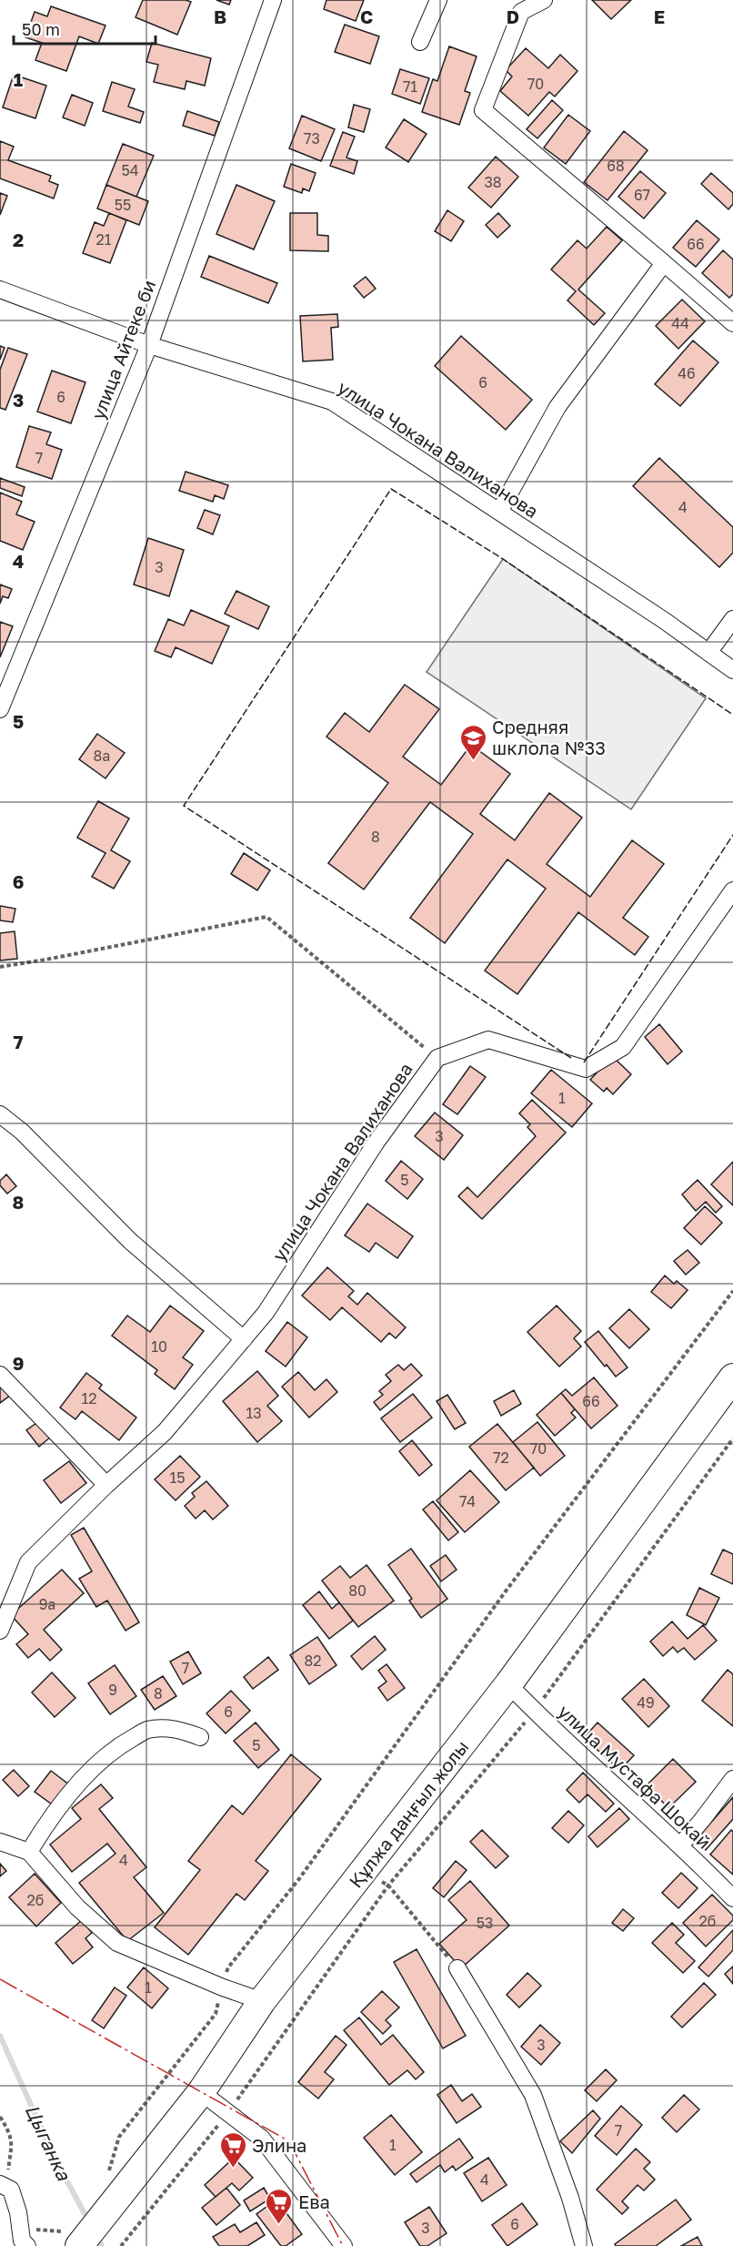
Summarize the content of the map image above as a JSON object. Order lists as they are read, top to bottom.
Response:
{
  "streets": {
    "main road": ["Құлжа даңғыл жолы"],
    "street": ["улица Айтеке би", "улица Чокана Валиханова", "улица Мустафа Шокай"]
  },
  "crossings": [
    ["улица Айтеке би", "улица Чокана Валиханова"],
    ["улица Мустафа Шокай", "Құлжа даңғыл жолы"]
  ],
  "water": ["Цыганка"],
  "places": {
    "school or university": ["Средняя шклола №33"],
    "supermarket": ["Элина", "Ева"]
  },
  "house_numbers": [
    "70",
    "71",
    "73",
    "68",
    "54",
    "38",
    "67",
    "55",
    "21",
    "66",
    "44",
    "46",
    "6",
    "6",
    "7",
    "4",
    "3",
    "8а",
    "8",
    "1",
    "3",
    "5",
    "10",
    "12",
    "66",
    "13",
    "70",
    "72",
    "15",
    "74",
    "80",
    "9а",
    "82",
    "7",
    "9",
    "8",
    "49",
    "6",
    "5",
    "4",
    "2б",
    "2б",
    "53",
    "1",
    "3",
    "7",
    "1",
    "4",
    "6",
    "3"
  ],
  "scale_bar": "50 m",
  "grid": {
    "columns": [
      "B",
      "C",
      "D",
      "E"
    ],
    "rows": [
      "1",
      "2",
      "3",
      "4",
      "5",
      "6",
      "7",
      "8",
      "9"
    ]
  }
}
